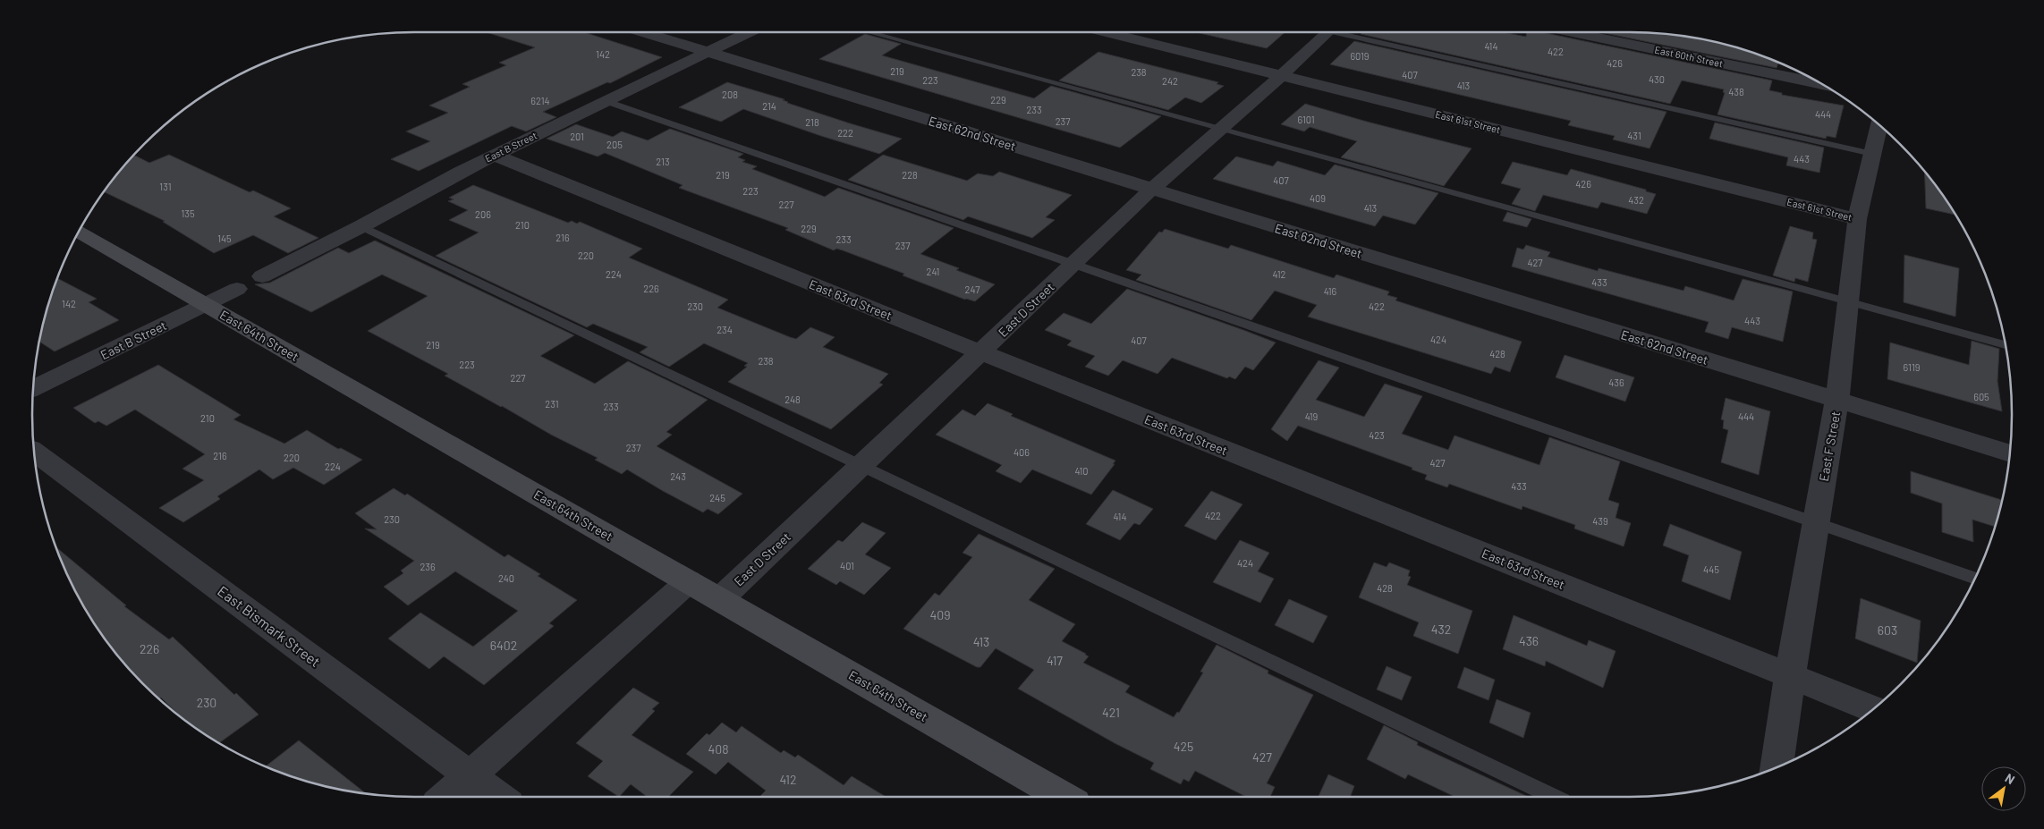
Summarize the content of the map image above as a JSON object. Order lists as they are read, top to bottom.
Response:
{
  "streets": {
    "street": [
      "East 60th Street",
      "East 61st Street",
      "East 62nd Street",
      "East B Street",
      "East 63rd Street",
      "East D Street",
      "East 64th Street",
      "East F Street",
      "East Bismark Street"
    ]
  },
  "crossings": [
    ["East 61st Street", "East D Street"],
    ["East 61st Street", "East F Street"],
    ["East 62nd Street", "East B Street"],
    ["East 62nd Street", "East D Street"],
    ["East 62nd Street", "East F Street"],
    ["East B Street", "East 63rd Street"],
    ["East B Street", "East 64th Street"],
    ["East 63rd Street", "East D Street"],
    ["East 63rd Street", "East F Street"],
    ["East D Street", "East 64th Street"]
  ],
  "house_numbers": [
    "414",
    "422",
    "142",
    "6019",
    "426",
    "219",
    "238",
    "407",
    "430",
    "223",
    "242",
    "413",
    "438",
    "208",
    "229",
    "6214",
    "214",
    "233",
    "444",
    "6101",
    "237",
    "218",
    "222",
    "431",
    "201",
    "205",
    "443",
    "213",
    "219",
    "228",
    "407",
    "426",
    "131",
    "223",
    "409",
    "432",
    "227",
    "413",
    "135",
    "206",
    "210",
    "229",
    "216",
    "145",
    "233",
    "237",
    "220",
    "427",
    "241",
    "224",
    "412",
    "433",
    "226",
    "247",
    "416",
    "142",
    "230",
    "422",
    "443",
    "234",
    "424",
    "407",
    "219",
    "428",
    "238",
    "223",
    "6119",
    "227",
    "436",
    "605",
    "248",
    "231",
    "233",
    "419",
    "444",
    "210",
    "423",
    "237",
    "406",
    "216",
    "220",
    "427",
    "224",
    "410",
    "243",
    "433",
    "245",
    "422",
    "414",
    "230",
    "439",
    "424",
    "401",
    "236",
    "445",
    "240",
    "428",
    "409",
    "432",
    "603",
    "436",
    "413",
    "6402",
    "226",
    "417",
    "230",
    "421",
    "425",
    "408",
    "427",
    "412"
  ],
  "north": "top right"
}
